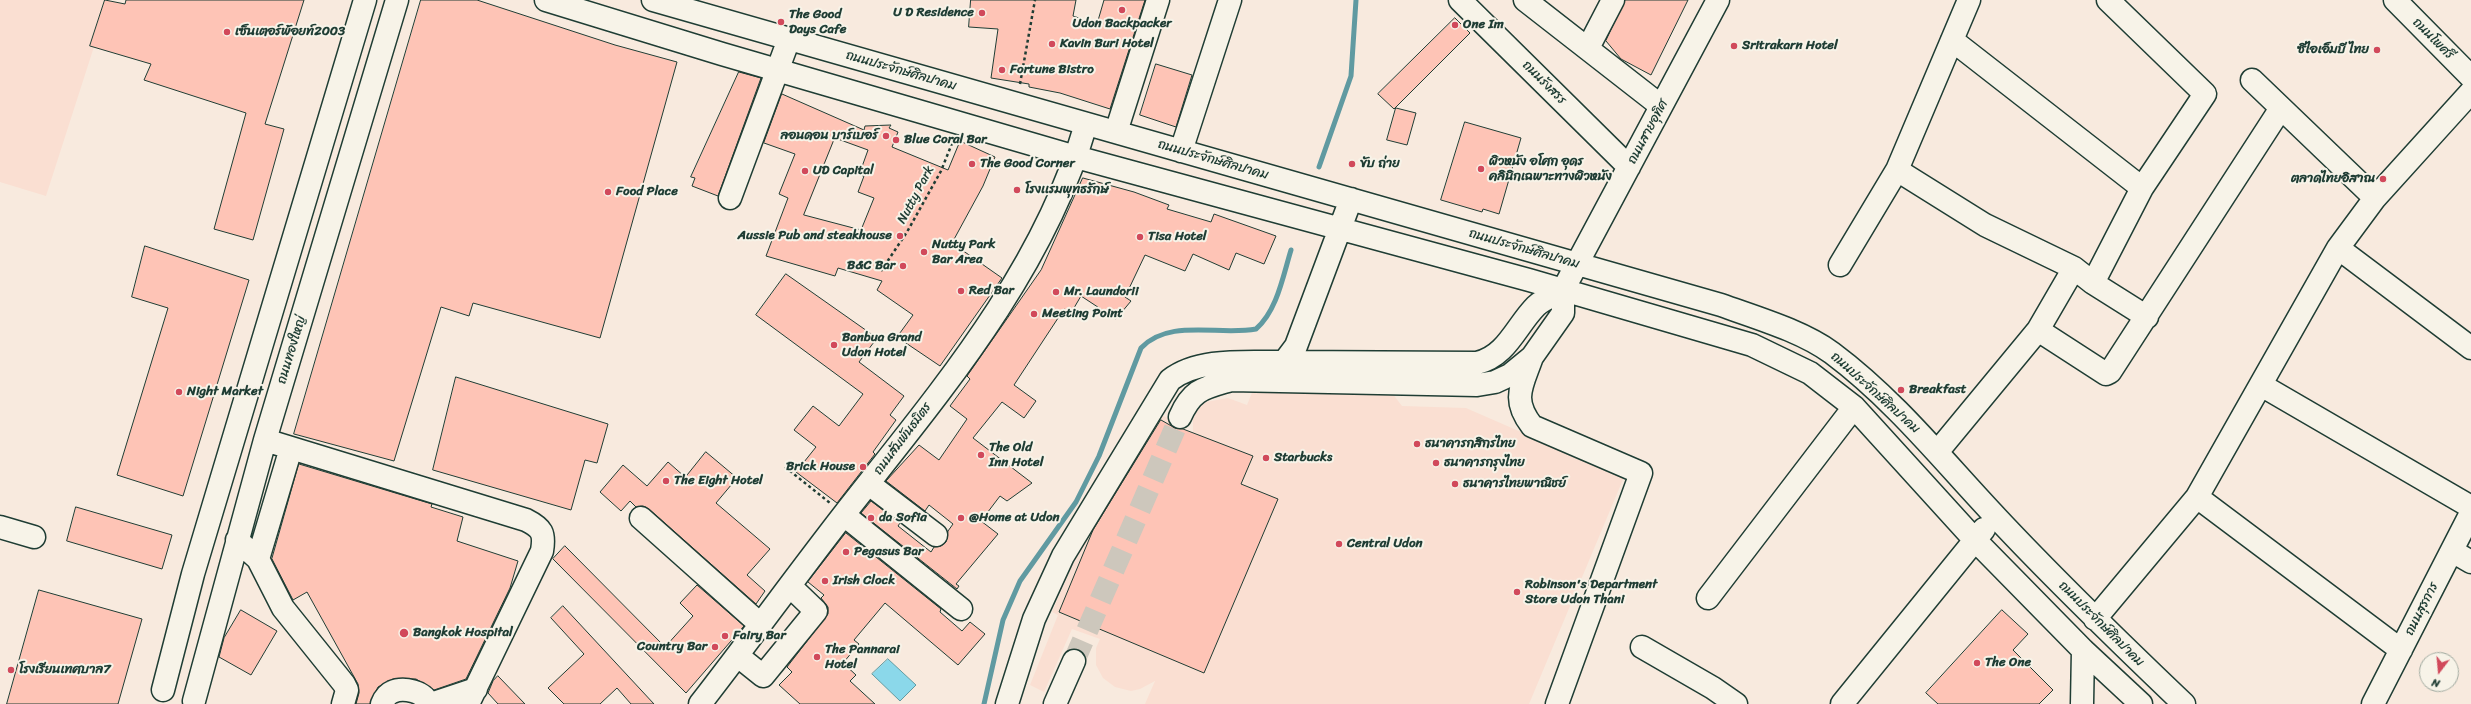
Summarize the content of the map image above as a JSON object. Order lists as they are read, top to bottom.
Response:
{
  "streets": {
    "street": [
      "ถนนโพศรี",
      "ถนนประจักษ์ศิลปาคม",
      "ถนนรังสรร",
      "ถนนสายอุทิศ",
      "ถนนทองใหญ่",
      "ถนนสัมพันธมิตร",
      "ถนนสุรการ"
    ],
    "path": ["Nutty Park"]
  },
  "crossings": [
    ["ถนนประจักษ์ศิลปาคม", "ถนนสายอุทิศ"],
    ["ถนนประจักษ์ศิลปาคม", "Nutty Park"],
    ["ถนนประจักษ์ศิลปาคม", "ถนนสัมพันธมิตร"],
    ["ถนนรังสรร", "ถนนสายอุทิศ"]
  ],
  "places": [
    "Udon Backpacker",
    "U D Residence",
    "The Good Days Cafe",
    "One Im",
    "เซ็นเตอร์พ้อยท์2003",
    "Kavin Buri Hotel",
    "Sritrakarn Hotel",
    "ซีไอเอ็มบี ไทย",
    "Fortune Bistro",
    "ลอนดอน บาร์เบอร์",
    "Blue Coral Bar",
    "The Good Corner",
    "ขับ ถ่าย",
    "ผิวหนัง อโศก อุดร คลินิกเฉพาะทางผิวหนัง",
    "UD Capital",
    "ตลาดไทยอิสาณ",
    "โรงเเรมพุทธรักษ์",
    "Food Place",
    "Aussie Pub and steakhouse",
    "Tisa Hotel",
    "Nutty Park Bar Area",
    "B&C Bar",
    "Red Bar",
    "Mr. Laundorii",
    "Meeting Point",
    "Banbua Grand Udon Hotel",
    "Breakfast",
    "Night Market",
    "ธนาคารกสิกรไทย",
    "The Old Inn Hotel",
    "Starbucks",
    "ธนาคารกรุงไทย",
    "Brick House",
    "The Eight Hotel",
    "ธนาคารไทยพาณิชย์",
    "da Sofia",
    "@Home at Udon",
    "Central Udon",
    "Pegasus Bar",
    "Irish Clock",
    "Robinson's Department Store Udon Thani",
    "Bangkok Hospital",
    "Fairy Bar",
    "Country Bar",
    "The Pannarai Hotel",
    "The One",
    "โรงเรียนเทศบาล7"
  ],
  "north": "bottom"
}
